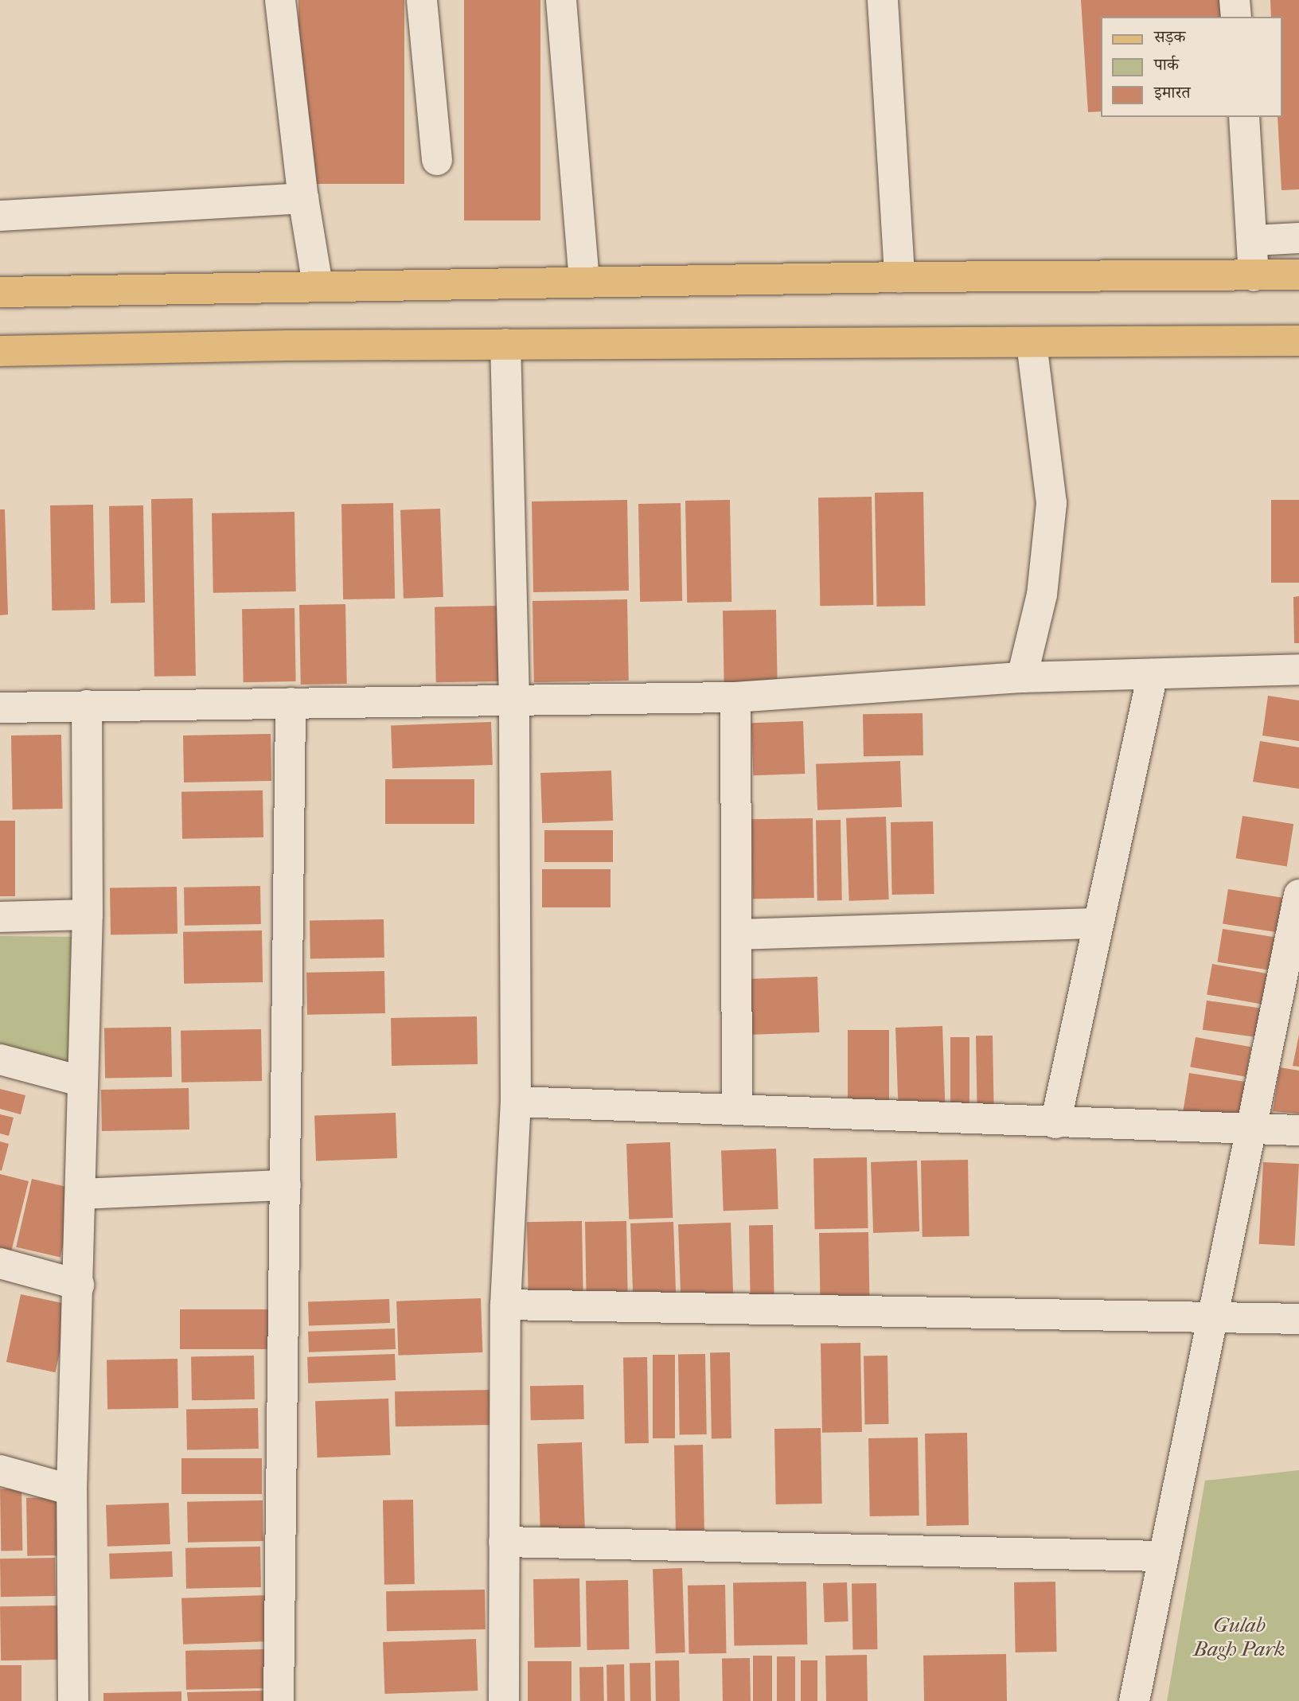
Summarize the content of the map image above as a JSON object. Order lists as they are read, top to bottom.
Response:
{
  "parks": ["Gulab Bagh Park"],
  "legend": ["सड़क", "पार्क", "इमारत"]
}
